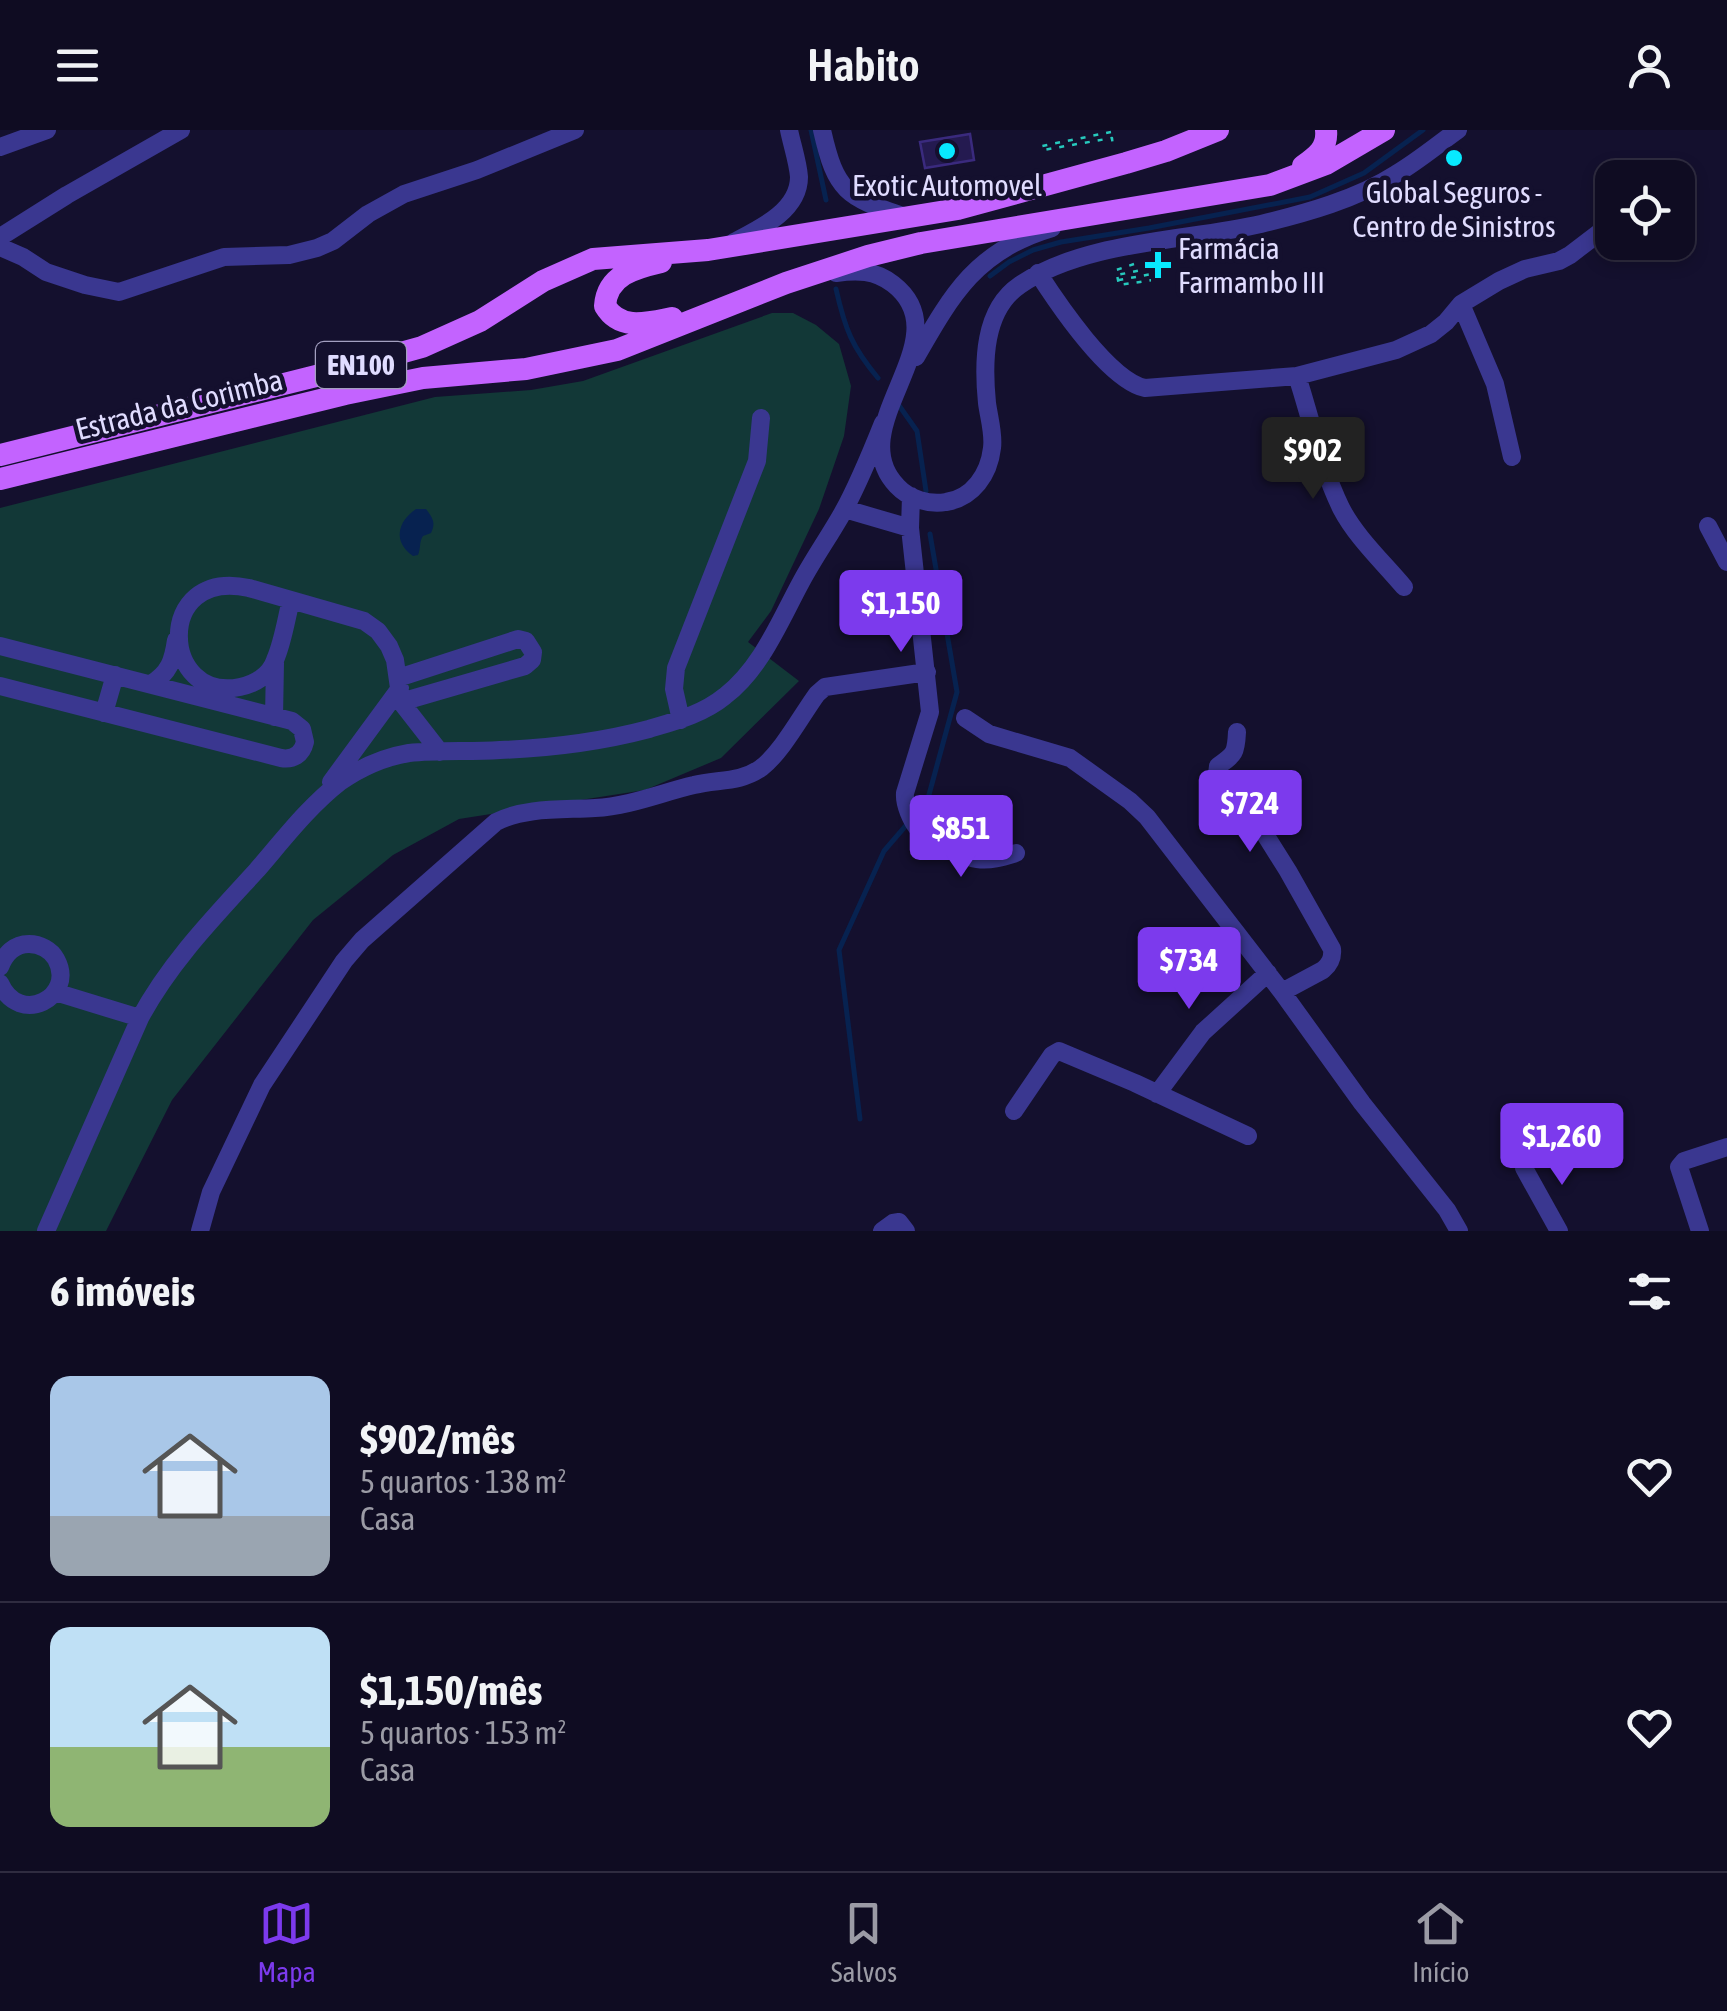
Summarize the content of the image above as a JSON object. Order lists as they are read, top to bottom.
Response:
{
  "streets": {
    "main road": ["EN100", "Estrada da Corimba"]
  },
  "crossings": [
    ["EN100", "Estrada da Corimba"]
  ],
  "places": {
    "other": ["Exotic Automovel", "Global Seguros - Centro de Sinistros"],
    "health": ["Farmácia Farmambo III"]
  },
  "page": {
    "header": "Habito",
    "price": [
      "$902",
      "$1,150",
      "$724",
      "$851",
      "$734",
      "$1,260"
    ],
    "heading": "6 imóveis",
    "list": [
      {
        "name": "$902/mês",
        "note": "5 quartos · 138 m² · Casa"
      },
      {
        "name": "$1,150/mês",
        "note": "5 quartos · 153 m² · Casa"
      }
    ],
    "tabs": ["Mapa", "Salvos", "Início"]
  }
}
